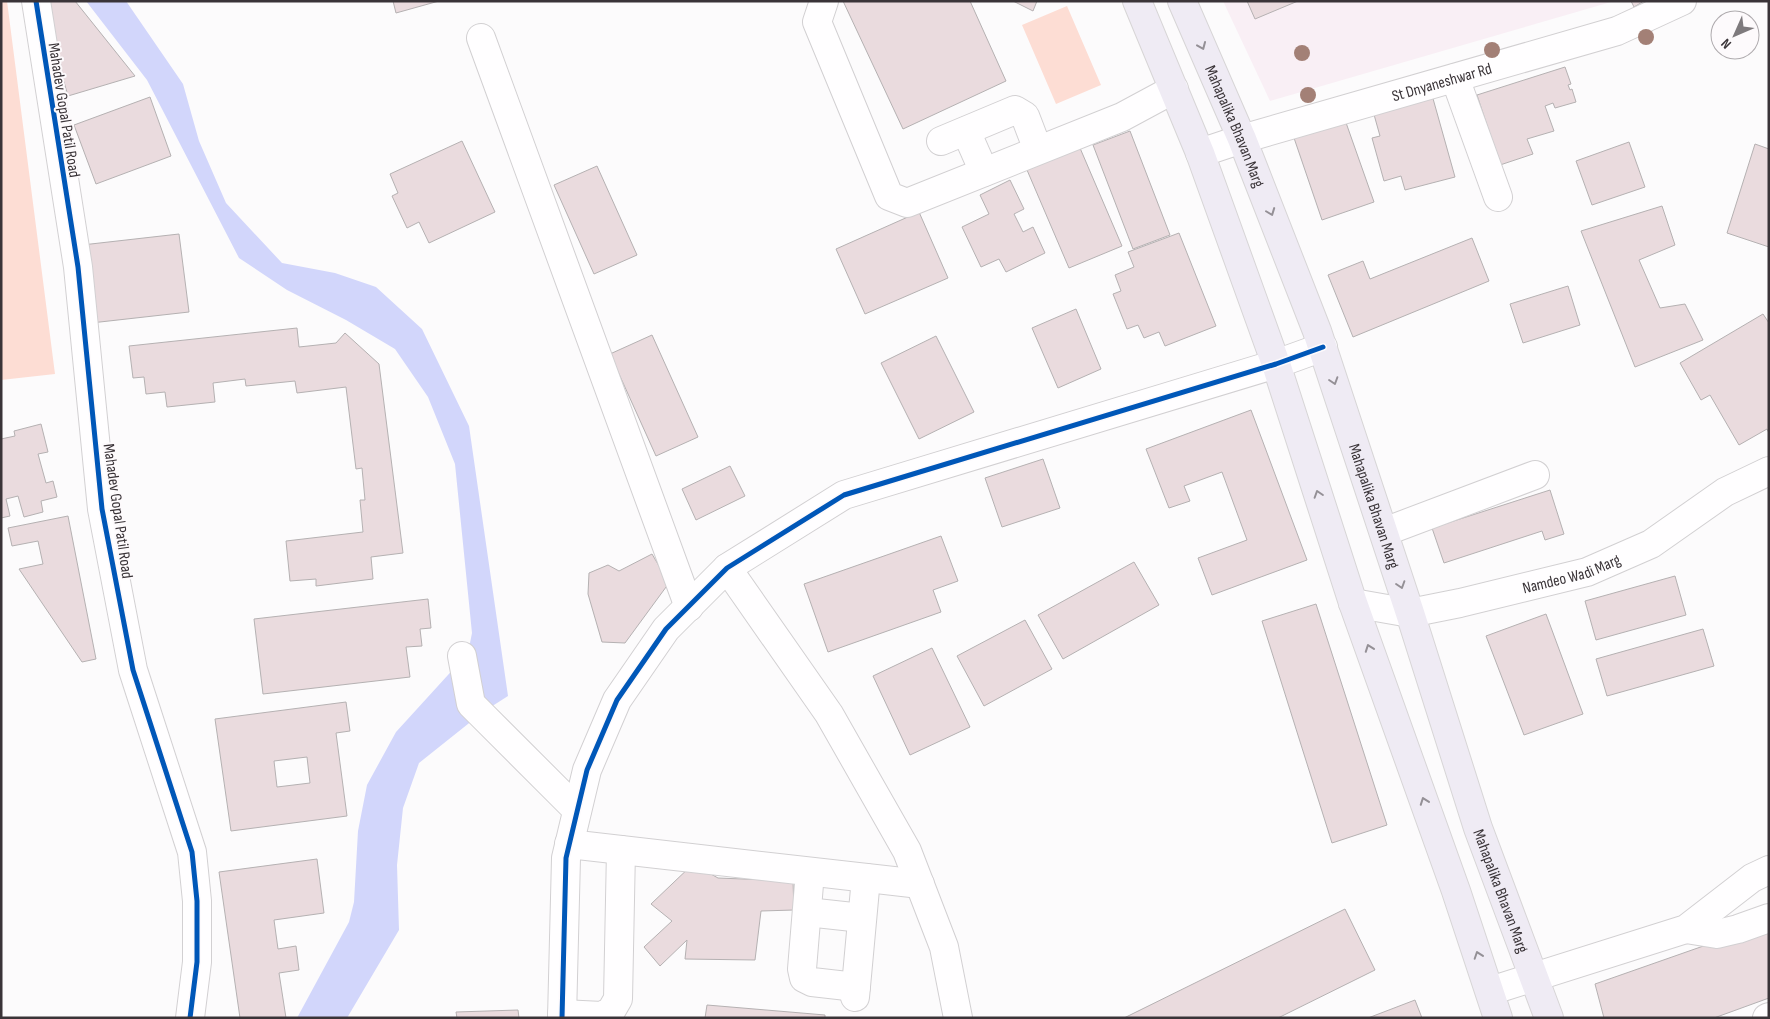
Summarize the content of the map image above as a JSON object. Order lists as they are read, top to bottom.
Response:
{
  "streets": {
    "main road": ["Mahapalika Bhavan Marg"],
    "street": ["St Dnyaneshwar Rd", "Mahadev Gopal Patil Road", "Namdeo Wadi Marg"]
  },
  "crossings": [
    ["St Dnyaneshwar Rd", "Mahapalika Bhavan Marg"],
    ["Mahapalika Bhavan Marg", "Namdeo Wadi Marg"]
  ],
  "north": "bottom left"
}
